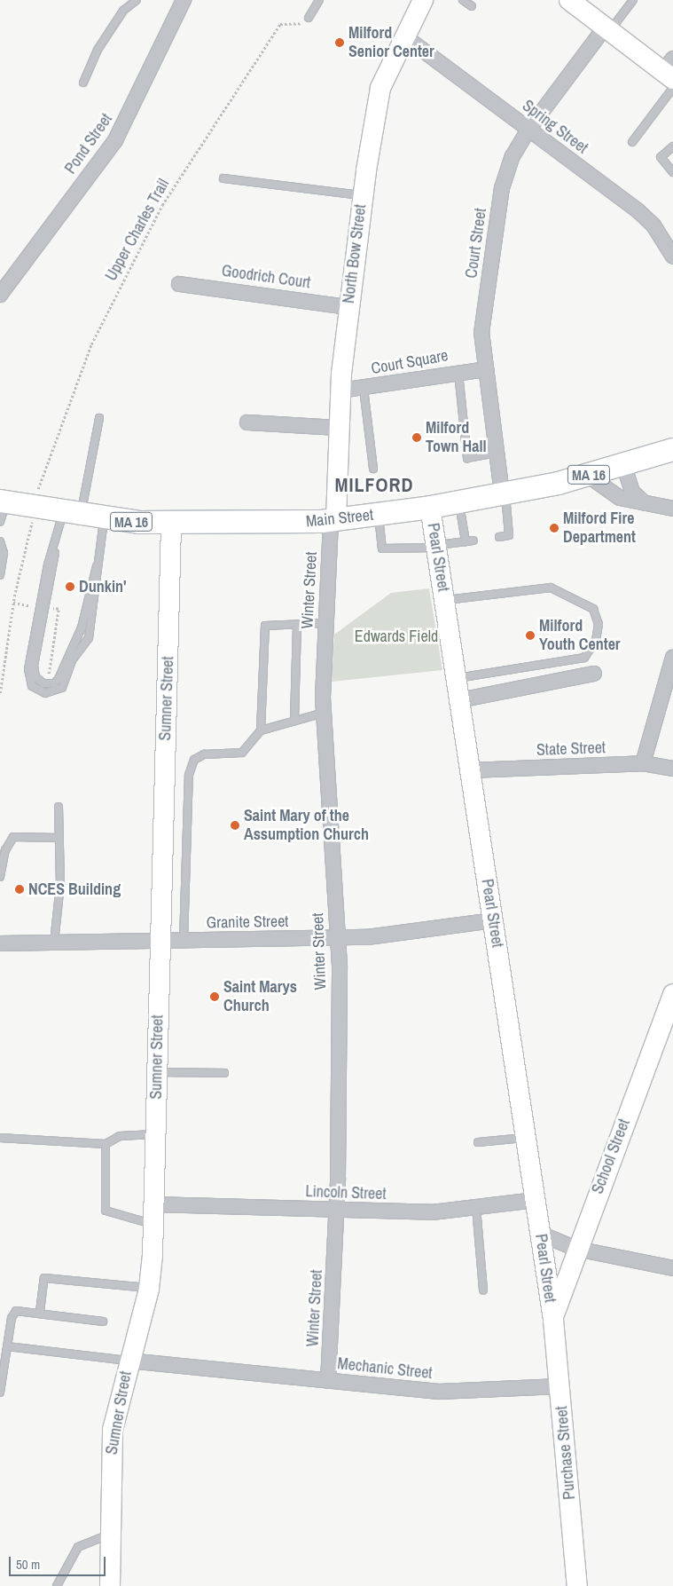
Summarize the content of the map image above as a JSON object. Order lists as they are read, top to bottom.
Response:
{
  "streets": {
    "main road": ["MA 16", "Main Street"],
    "street": [
      "Spring Street",
      "Pond Street",
      "Court Street",
      "North Bow Street",
      "Goodrich Court",
      "Court Square",
      "Pearl Street",
      "Winter Street",
      "Sumner Street",
      "State Street",
      "Granite Street",
      "School Street",
      "Lincoln Street",
      "Mechanic Street",
      "Purchase Street"
    ],
    "path": ["Upper Charles Trail"]
  },
  "crossings": [
    ["Spring Street", "Court Street"],
    ["Spring Street", "North Bow Street"],
    ["Court Street", "Court Square"],
    ["Court Street", "Main Street"],
    ["North Bow Street", "Goodrich Court"],
    ["North Bow Street", "Court Square"],
    ["North Bow Street", "Main Street"],
    ["North Bow Street", "Winter Street"],
    ["Main Street", "Pearl Street"],
    ["Main Street", "Winter Street"],
    ["Main Street", "Sumner Street"],
    ["Pearl Street", "State Street"],
    ["Pearl Street", "Granite Street"],
    ["Pearl Street", "School Street"],
    ["Pearl Street", "Lincoln Street"],
    ["Pearl Street", "Purchase Street"],
    ["Winter Street", "Granite Street"],
    ["Winter Street", "Lincoln Street"],
    ["Winter Street", "Mechanic Street"],
    ["Sumner Street", "Granite Street"],
    ["Sumner Street", "Lincoln Street"],
    ["Sumner Street", "Mechanic Street"],
    ["School Street", "Purchase Street"],
    ["Mechanic Street", "Purchase Street"]
  ],
  "districts": ["MILFORD"],
  "parks": ["Edwards Field"],
  "places": [
    "Milford Senior Center",
    "Milford Town Hall",
    "Milford Fire Department",
    "Dunkin'",
    "Milford Youth Center",
    "Saint Mary of the Assumption Church",
    "NCES Building",
    "Saint Marys Church"
  ],
  "scale_bar": "50 m"
}
